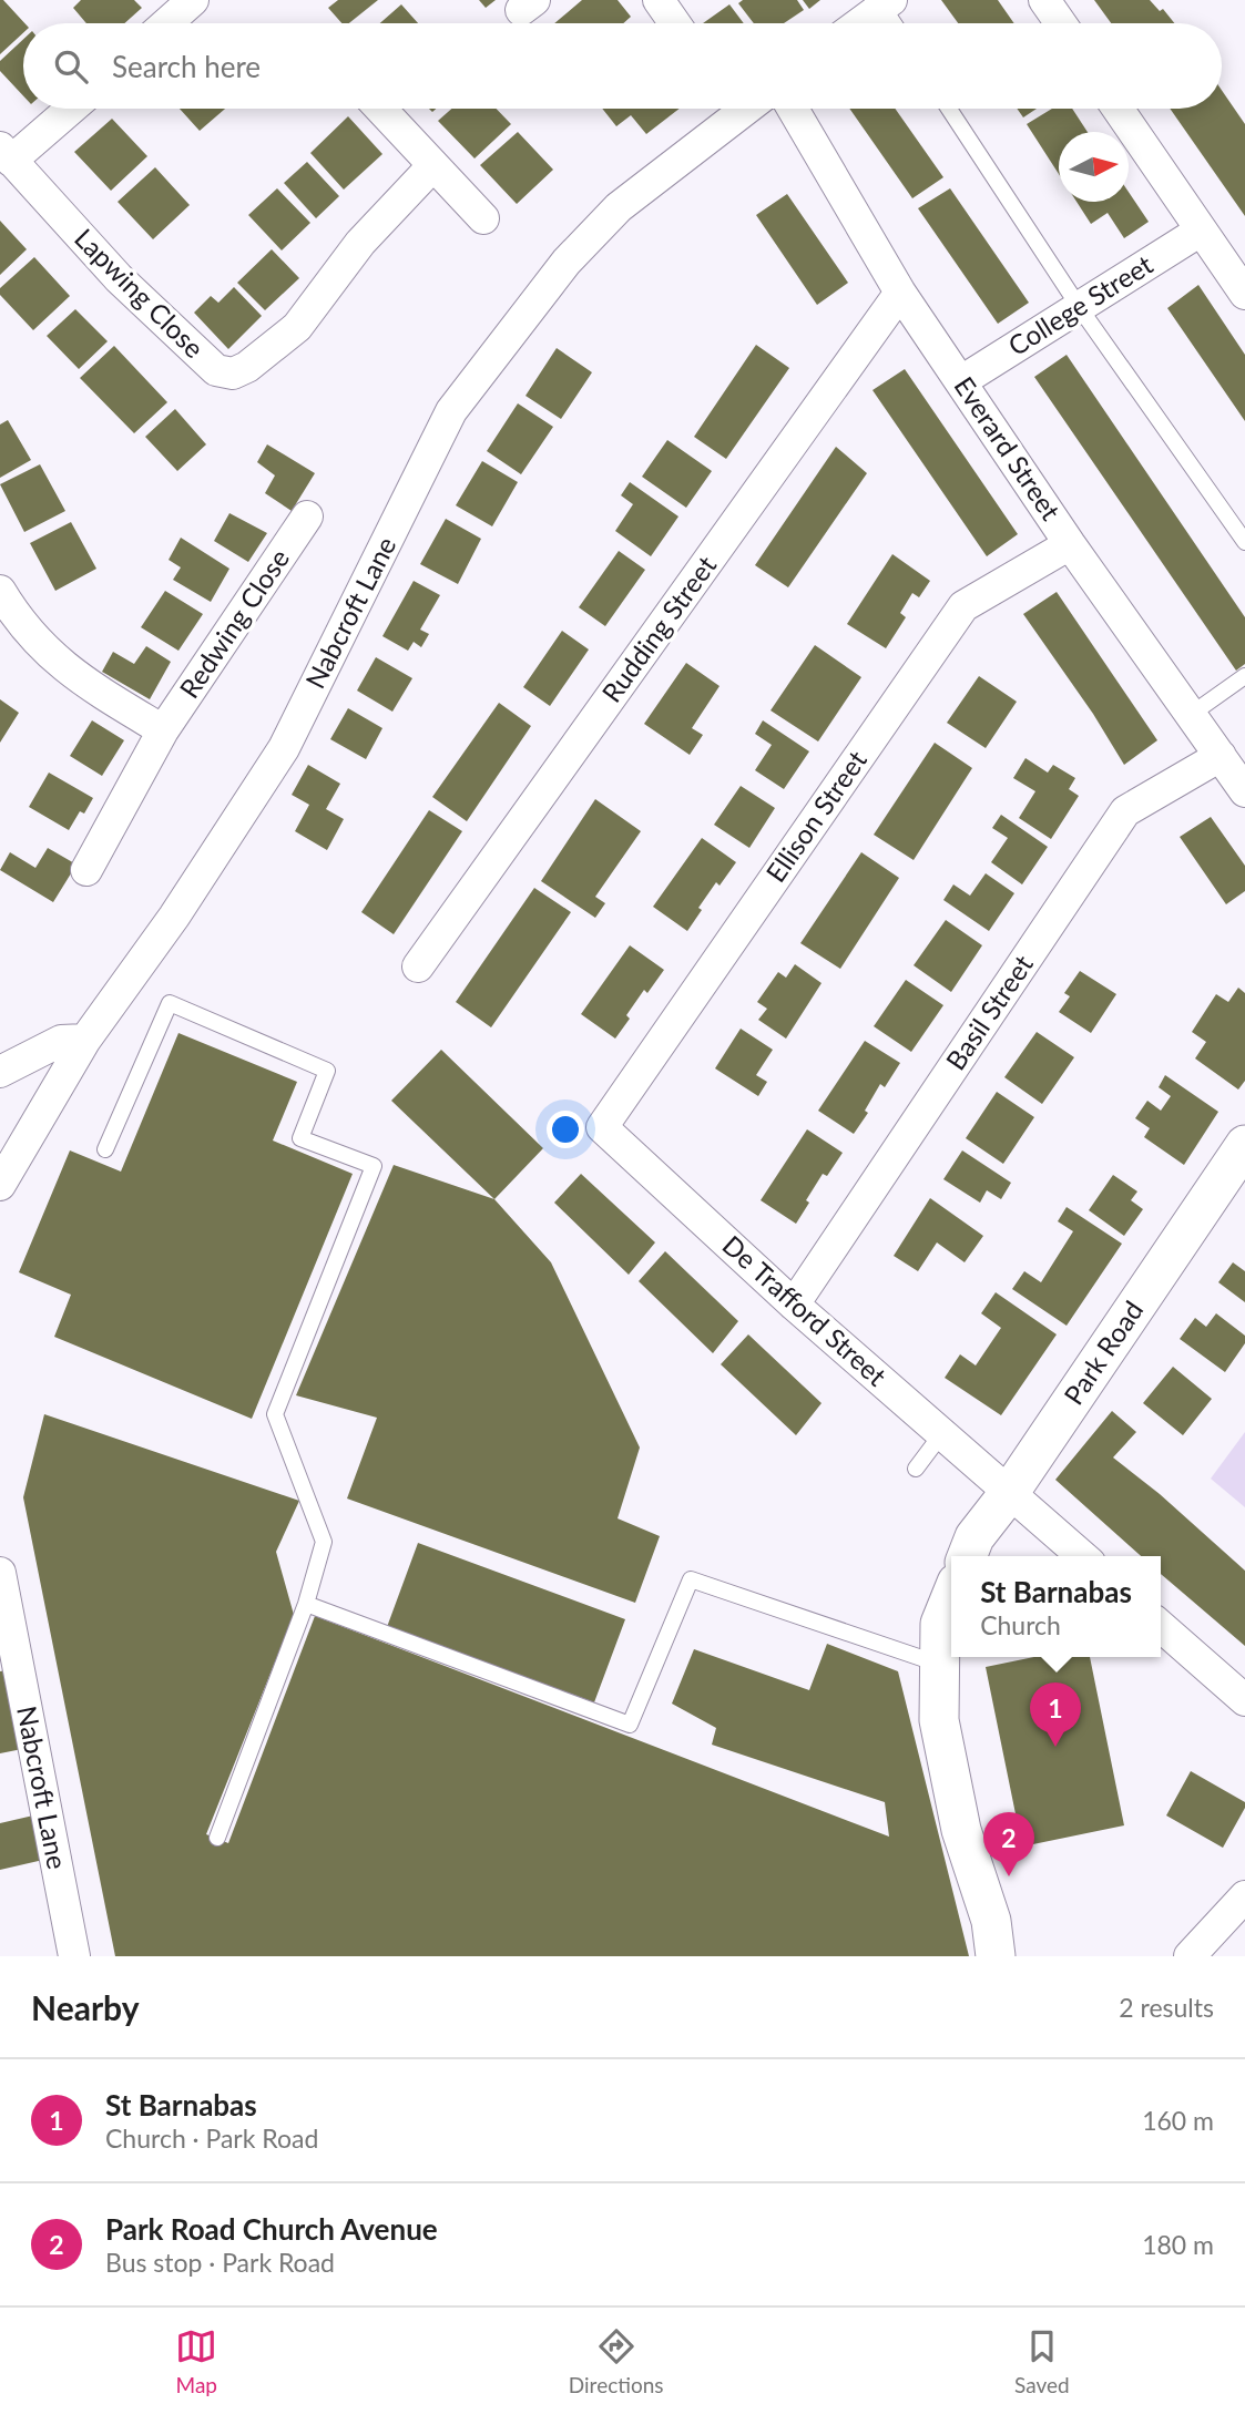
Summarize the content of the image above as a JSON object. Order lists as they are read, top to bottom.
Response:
{
  "streets": {
    "street": [
      "Lapwing Close",
      "College Street",
      "Everard Street",
      "Nabcroft Lane",
      "Redwing Close",
      "Rudding Street",
      "Ellison Street",
      "Basil Street",
      "De Trafford Street",
      "Park Road"
    ]
  },
  "crossings": [
    ["College Street", "Everard Street"],
    ["Everard Street", "Rudding Street"],
    ["Everard Street", "Ellison Street"],
    ["Everard Street", "Basil Street"],
    ["Ellison Street", "De Trafford Street"],
    ["Basil Street", "De Trafford Street"],
    ["De Trafford Street", "Park Road"]
  ],
  "north": "right",
  "page": {
    "search": "Search here",
    "popup": ["St Barnabas", "Church"],
    "pins": ["1", "2"],
    "heading": ["Nearby", "2 results"],
    "list": [
      {
        "mark": "1",
        "name": "St Barnabas",
        "note": "Church · Park Road",
        "value": "160 m"
      },
      {
        "mark": "2",
        "name": "Park Road Church Avenue",
        "note": "Bus stop · Park Road",
        "value": "180 m"
      }
    ],
    "nav": ["Map", "Directions", "Saved"]
  }
}
